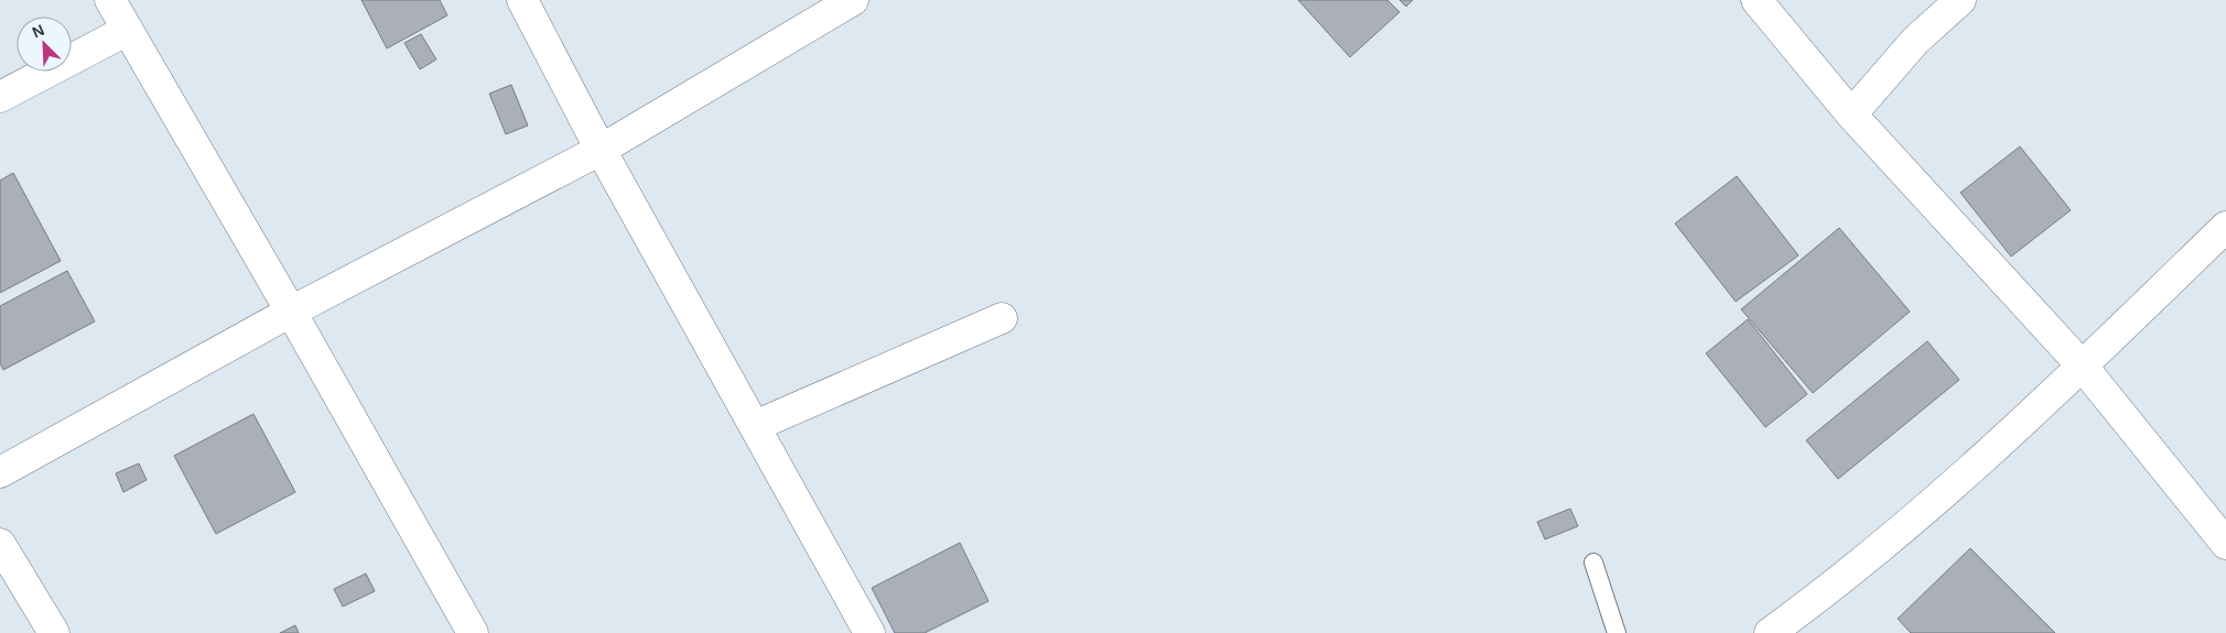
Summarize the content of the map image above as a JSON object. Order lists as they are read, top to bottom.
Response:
{
  "north": "top left"
}
